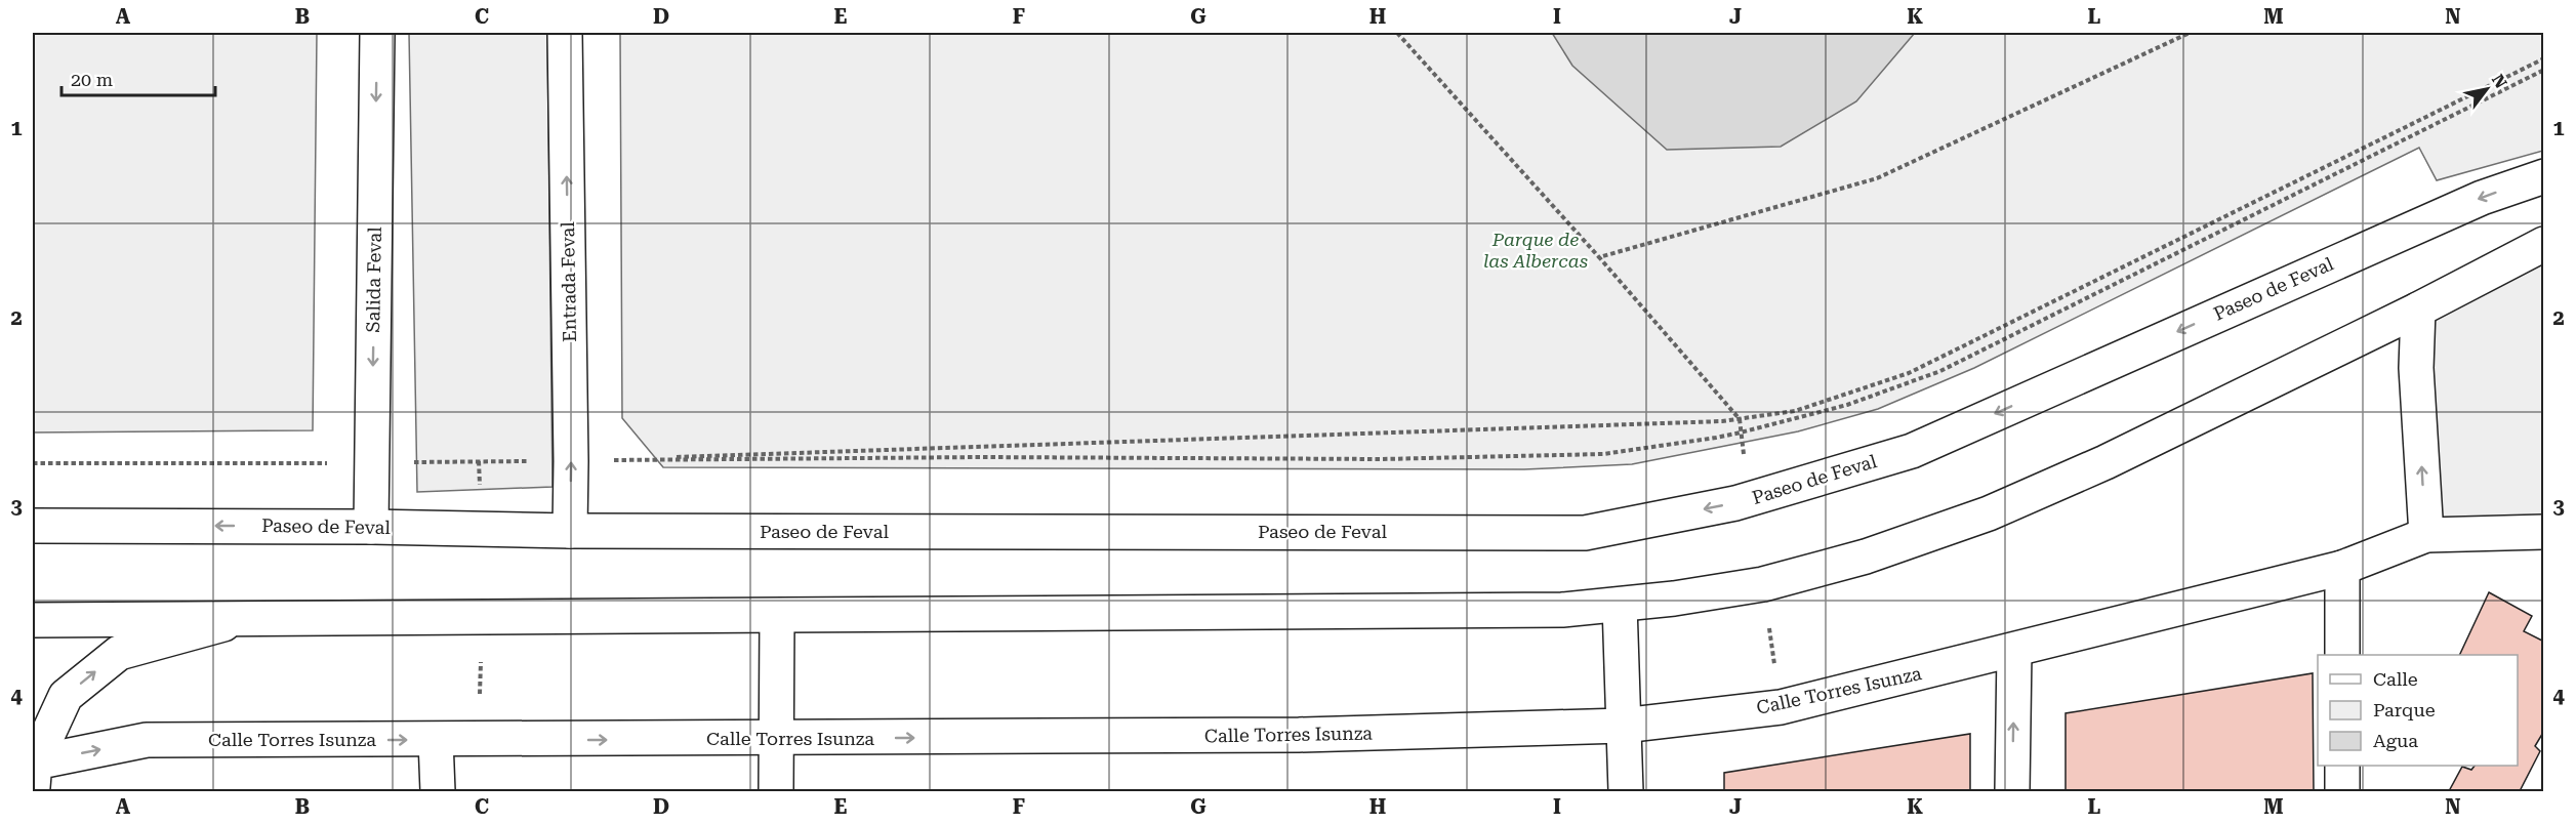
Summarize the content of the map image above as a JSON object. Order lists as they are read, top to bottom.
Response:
{
  "streets": {
    "street": [
      "Salida Feval",
      "Entrada Feval",
      "Paseo de Feval",
      "Calle Torres Isunza"
    ]
  },
  "crossings": [
    ["Salida Feval", "Paseo de Feval"],
    ["Entrada Feval", "Paseo de Feval"]
  ],
  "one_way": ["Salida Feval", "Entrada Feval"],
  "parks": ["Parque de las Albercas"],
  "legend": ["Calle", "Parque", "Agua"],
  "scale_bar": "20 m",
  "north": "top right",
  "grid": {
    "columns": [
      "A",
      "B",
      "C",
      "D",
      "E",
      "F",
      "G",
      "H",
      "I",
      "J",
      "K",
      "L",
      "M",
      "N"
    ],
    "rows": [
      "1",
      "2",
      "3",
      "4"
    ]
  }
}
